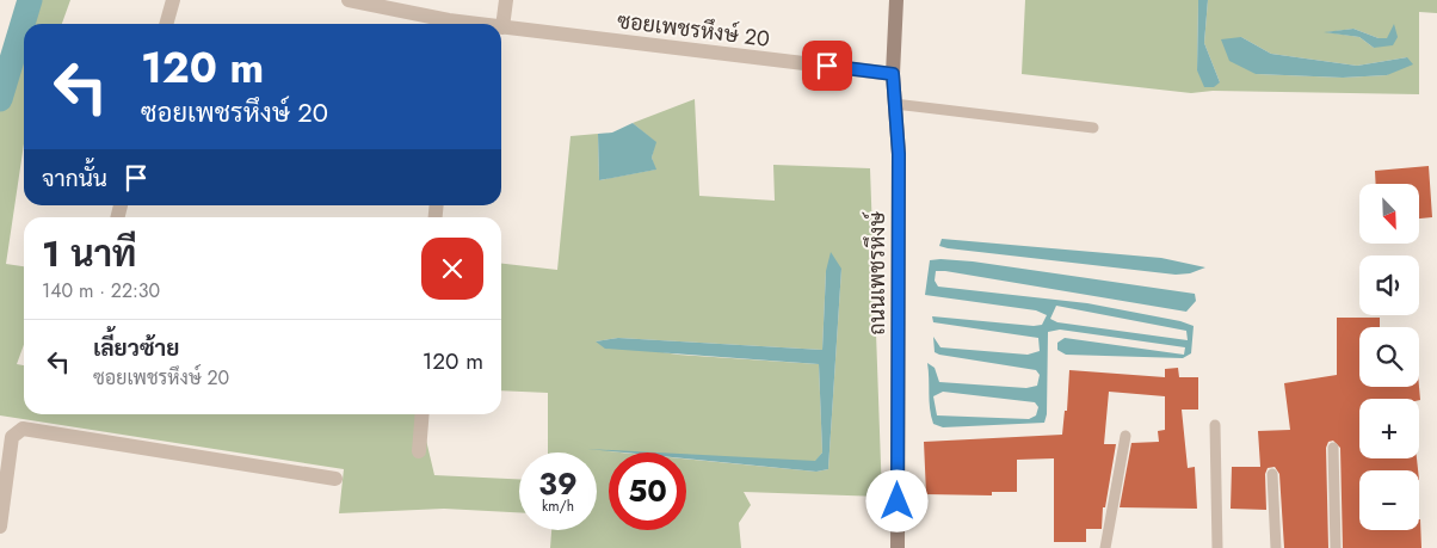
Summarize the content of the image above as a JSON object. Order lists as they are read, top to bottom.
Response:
{
  "streets": {
    "main road": ["ถนนเพชรหึงษ์"],
    "street": ["ซอยเพชรหึงษ์ 20"]
  },
  "crossings": [
    ["ซอยเพชรหึงษ์ 20", "ถนนเพชรหึงษ์"]
  ],
  "north": "bottom right",
  "page": {
    "turn": ["120 m", "ซอยเพชรหึงษ์ 20"],
    "then": "จากนั้น",
    "map_buttons": ["+", "−"],
    "heading": ["1 นาที", "140 m · 22:30"],
    "list": [
      {
        "name": "เลี้ยวซ้าย",
        "note": "ซอยเพชรหึงษ์ 20",
        "value": "120 m"
      }
    ],
    "speed": "39 km/h",
    "limit": "50"
  }
}
